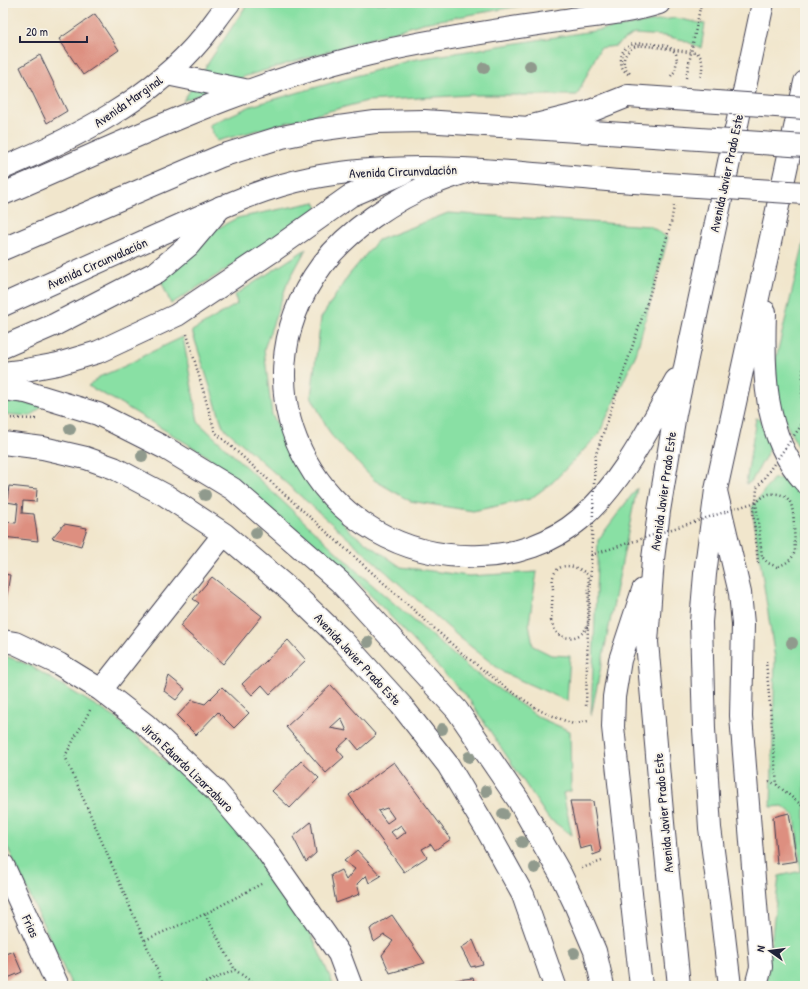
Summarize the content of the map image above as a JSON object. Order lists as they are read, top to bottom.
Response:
{
  "streets": {
    "main road": [
      "Avenida Marginal",
      "Avenida Circunvalación",
      "Avenida Javier Prado Este",
      "Jirón Eduardo Lizarzaburo",
      "Frias"
    ]
  },
  "scale_bar": "20 m",
  "north": "left"
}
